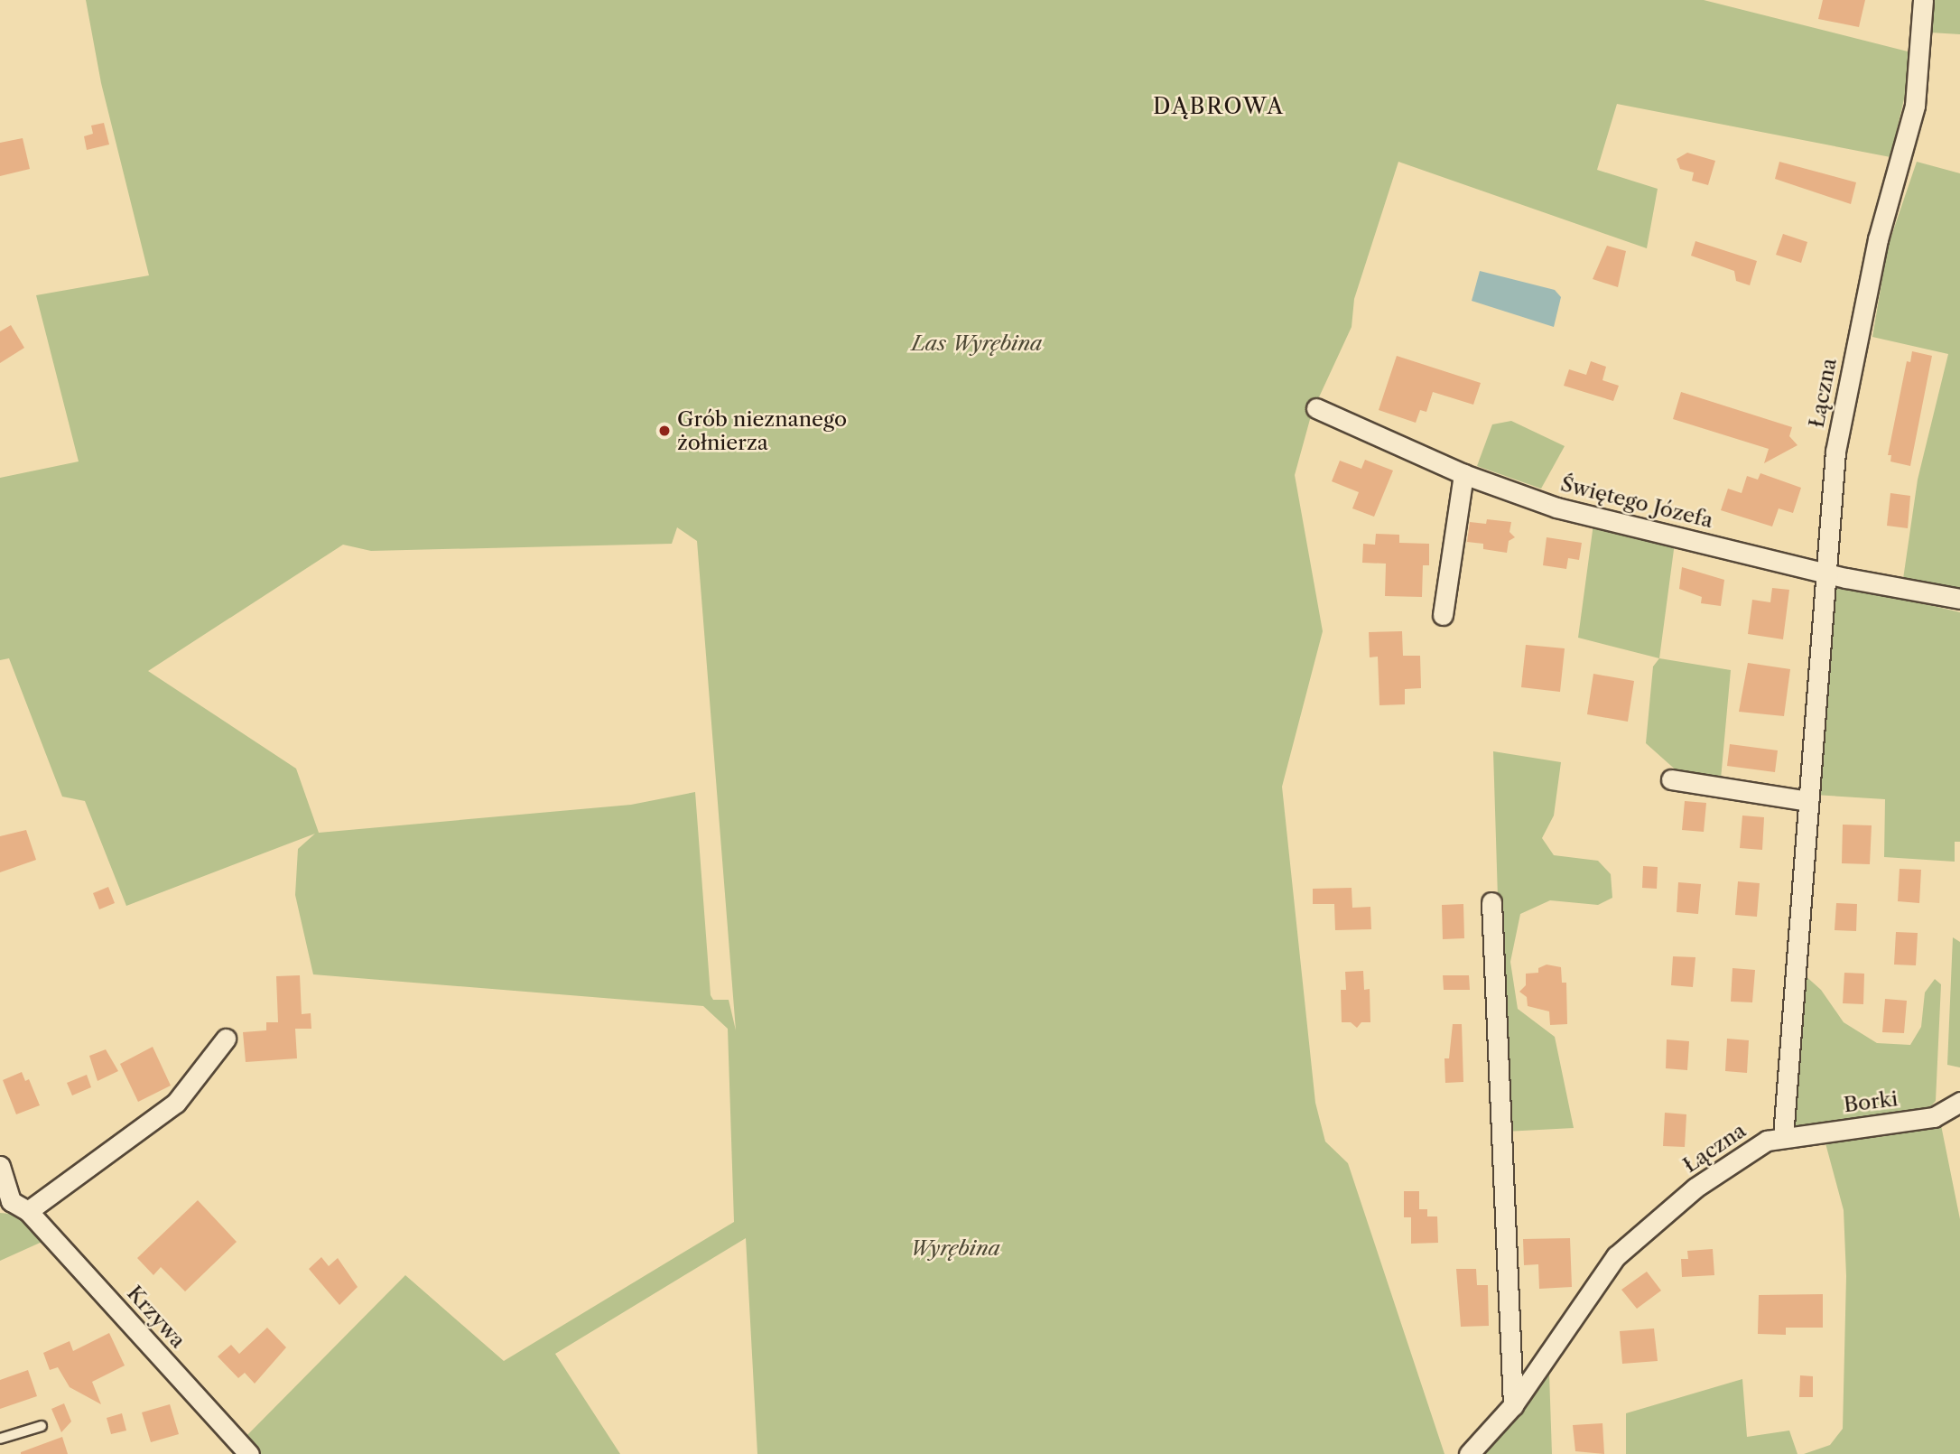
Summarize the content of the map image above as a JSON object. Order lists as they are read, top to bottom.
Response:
{
  "streets": {
    "street": [
      "Łączna",
      "Świętego Józefa",
      "Borki",
      "Krzywa"
    ]
  },
  "crossings": [
    ["Łączna", "Świętego Józefa"],
    ["Łączna", "Borki"]
  ],
  "districts": ["DĄBROWA"],
  "parks": ["Las Wyrębina", "Wyrębina"],
  "places": ["Grób nieznanego żołnierza"]
}
